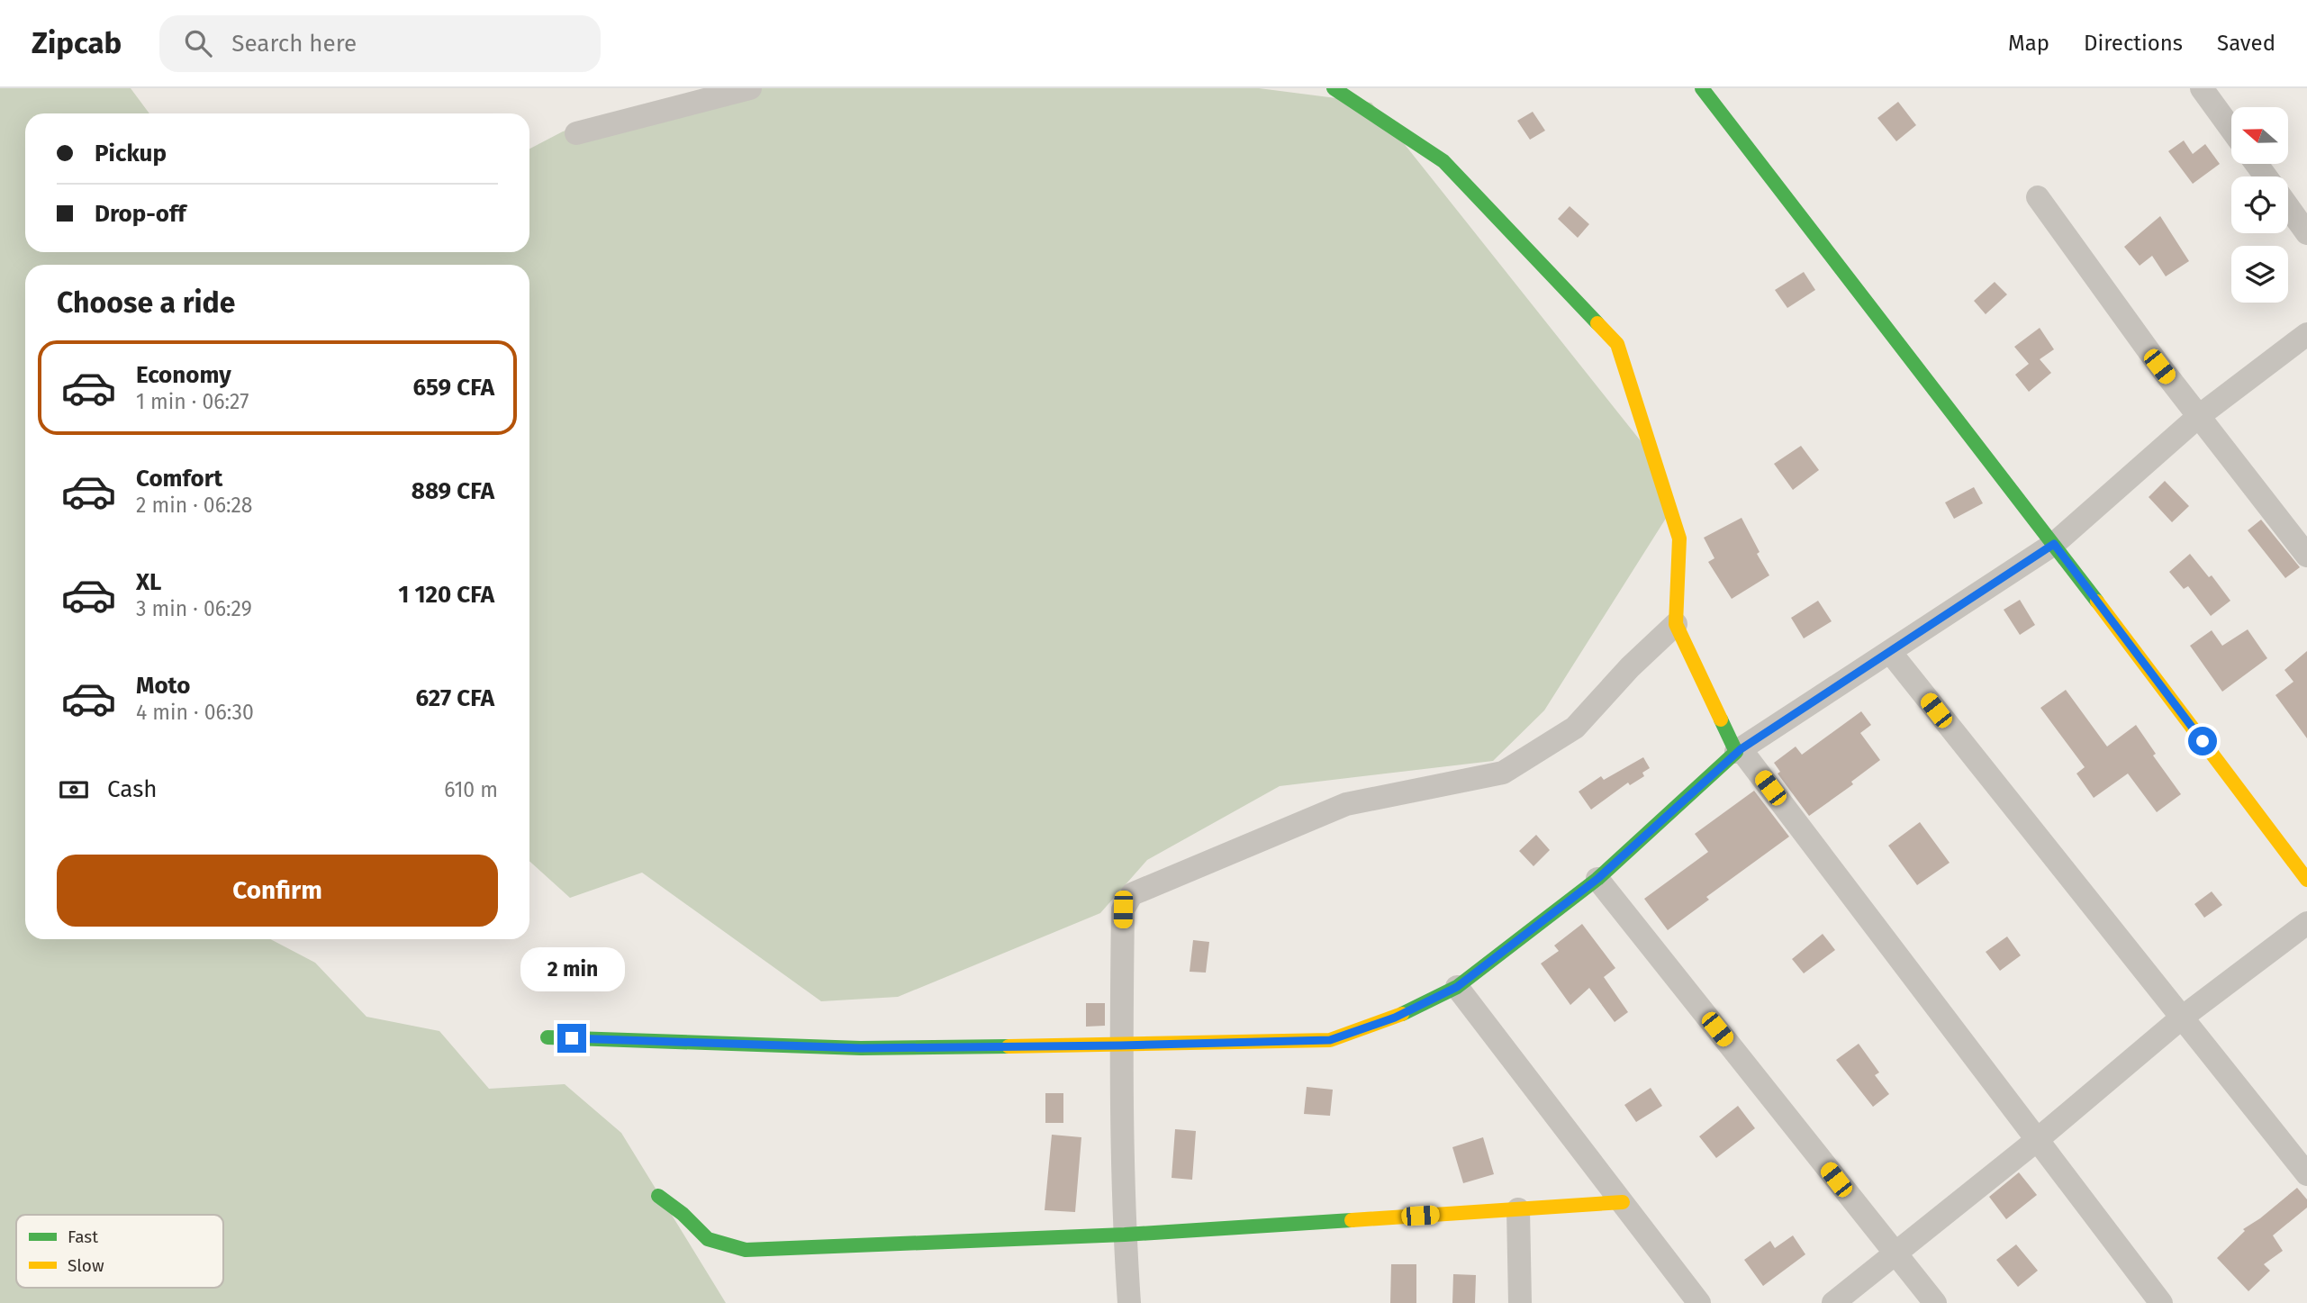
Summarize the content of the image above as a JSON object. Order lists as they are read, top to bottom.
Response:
{
  "legend": ["Fast", "Slow"],
  "north": "left",
  "page": {
    "header": "Zipcab",
    "search": "Search here",
    "nav": ["Map", "Directions", "Saved"],
    "banner": ["Pickup", "Drop-off"],
    "heading": "Choose a ride",
    "list": [
      {
        "name": "Economy",
        "note": "1 min · 06:27",
        "value": "659 CFA"
      },
      {
        "name": "Comfort",
        "note": "2 min · 06:28",
        "value": "889 CFA"
      },
      {
        "name": "XL",
        "note": "3 min · 06:29",
        "value": "1 120 CFA"
      },
      {
        "name": "Moto",
        "note": "4 min · 06:30",
        "value": "627 CFA"
      }
    ],
    "pay": ["Cash", "610 m"],
    "buttons": "Confirm",
    "bubble": "2 min"
  }
}
